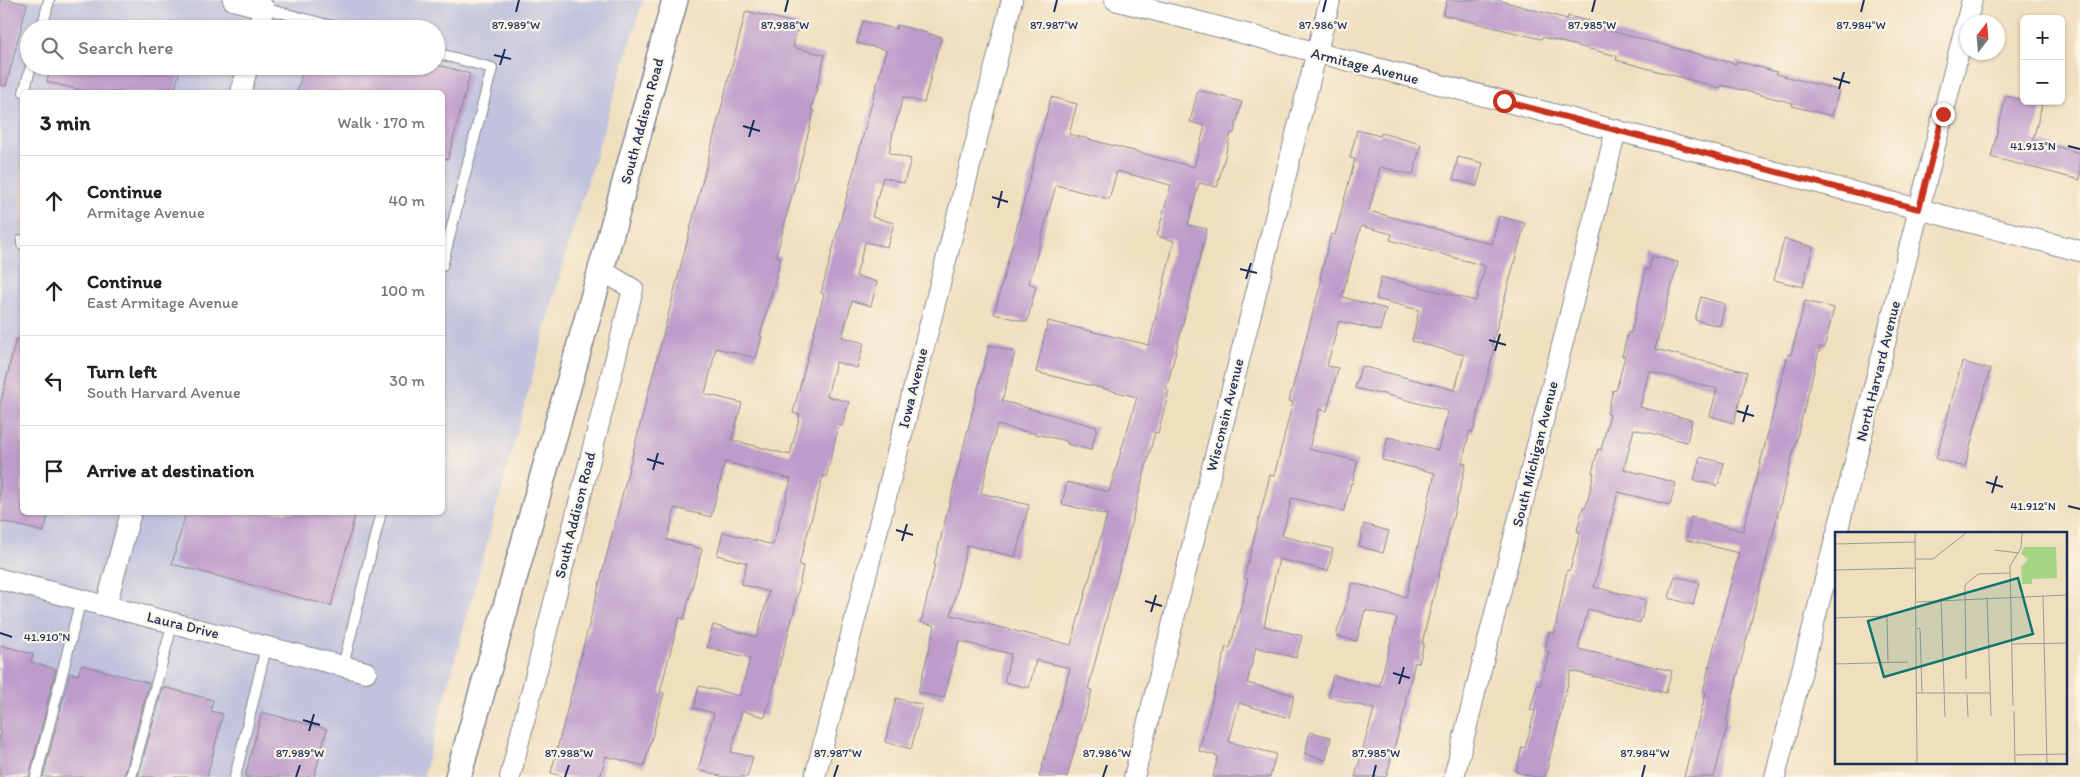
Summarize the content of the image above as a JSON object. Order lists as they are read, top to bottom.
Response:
{
  "streets": {
    "street": [
      "Armitage Avenue",
      "South Addison Road",
      "North Harvard Avenue",
      "Iowa Avenue",
      "Wisconsin Avenue",
      "South Michigan Avenue",
      "Laura Drive"
    ]
  },
  "crossings": [
    ["Armitage Avenue", "North Harvard Avenue"],
    ["Armitage Avenue", "Wisconsin Avenue"],
    ["Armitage Avenue", "South Michigan Avenue"]
  ],
  "north": "top",
  "page": {
    "map_buttons": ["+", "−"],
    "search": "Search here",
    "heading": ["3 min", "Walk · 170 m"],
    "list": [
      ["Continue", "Armitage Avenue", "40 m"],
      ["Continue", "East Armitage Avenue", "100 m"],
      ["Turn left", "South Harvard Avenue", "30 m"],
      "Arrive at destination"
    ]
  },
  "coordinates": [
    "87.989°W",
    "87.988°W",
    "87.987°W",
    "87.986°W",
    "87.985°W",
    "87.984°W",
    "41.913°N",
    "41.912°N",
    "41.910°N"
  ]
}
